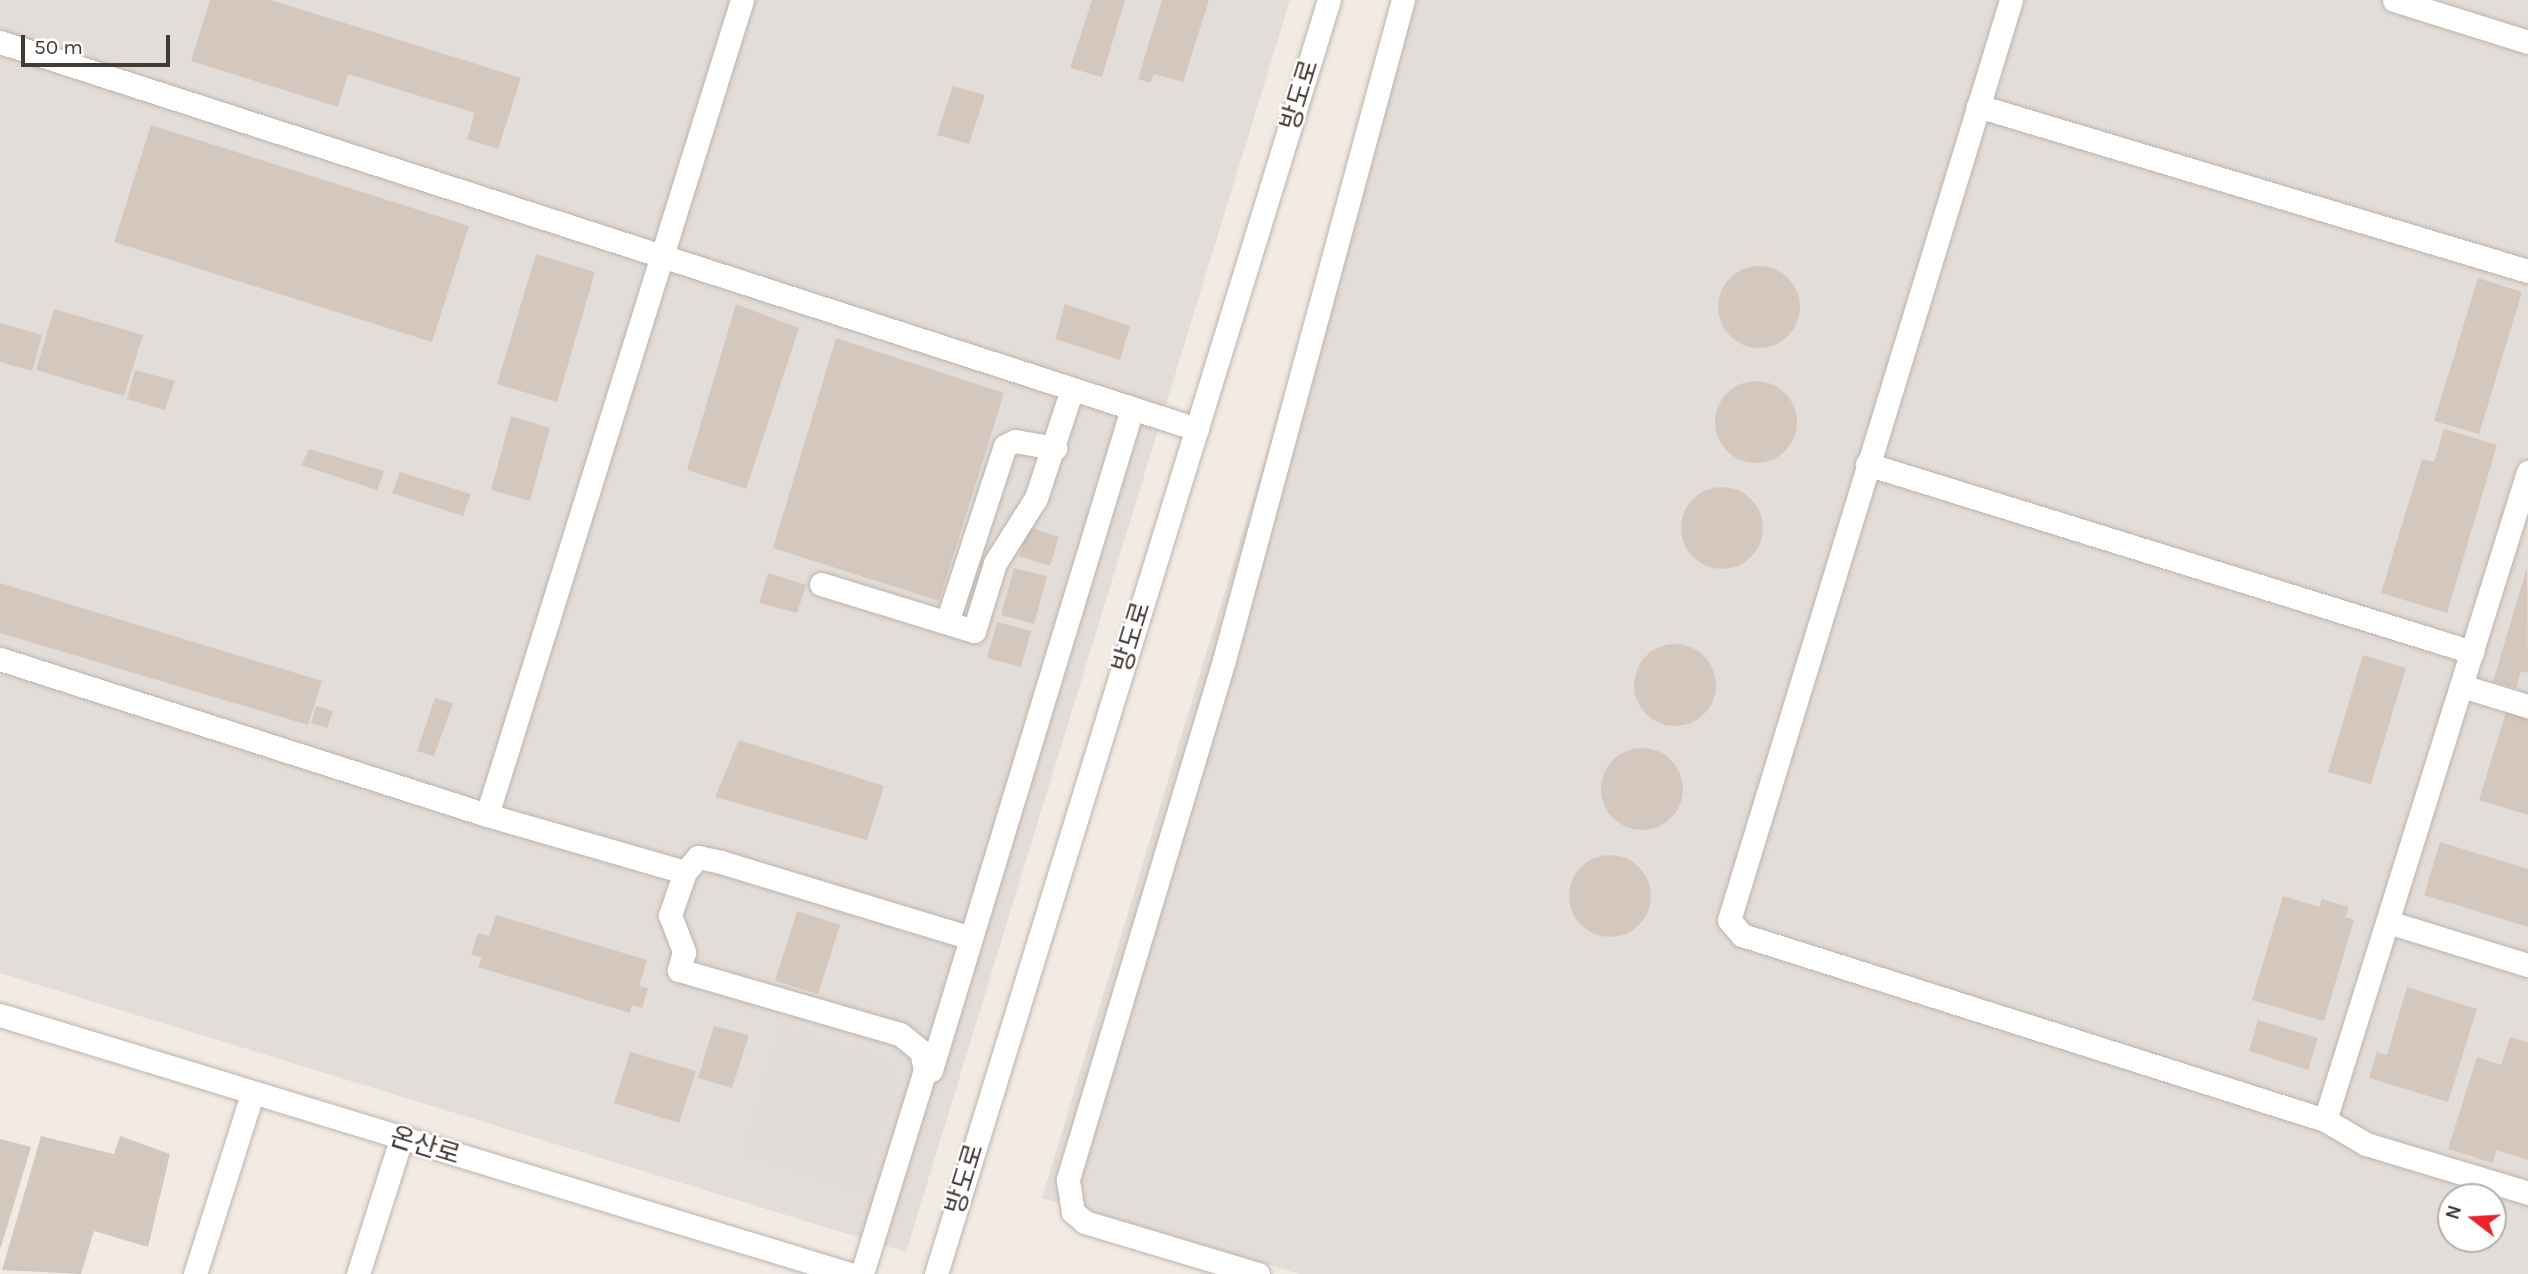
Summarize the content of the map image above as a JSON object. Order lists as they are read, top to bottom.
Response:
{
  "streets": {
    "street": ["방도로", "온산로"]
  },
  "scale_bar": "50 m",
  "north": "left"
}
